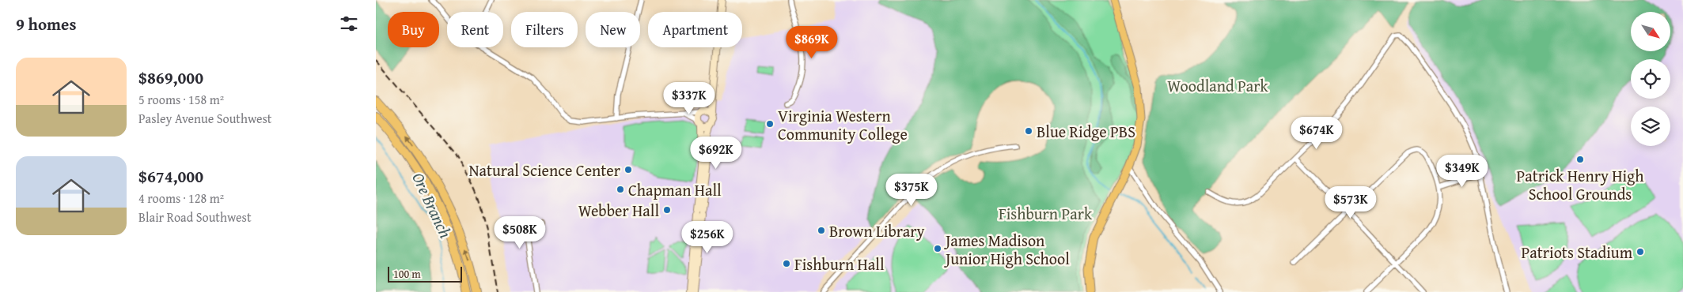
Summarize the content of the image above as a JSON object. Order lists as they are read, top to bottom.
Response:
{
  "water": ["Ore Branch"],
  "parks": ["Woodland Park", "Fishburn Park"],
  "places": [
    "Virginia Western Community College",
    "Blue Ridge PBS",
    "Patrick Henry High School Grounds",
    "Natural Science Center",
    "Chapman Hall",
    "Webber Hall",
    "Brown Library",
    "James Madison Junior High School",
    "Patriots Stadium",
    "Fishburn Hall"
  ],
  "scale_bar": "100 m",
  "north": "bottom right",
  "page": {
    "heading": "9 homes",
    "chip": [
      "Buy",
      "Rent",
      "Filters",
      "New",
      "Apartment"
    ],
    "price": [
      "$869K",
      "$337K",
      "$674K",
      "$692K",
      "$349K",
      "$375K",
      "$573K",
      "$508K",
      "$256K"
    ],
    "list": [
      {
        "name": "$869,000",
        "note": "5 rooms · 158 m² · Pasley Avenue Southwest"
      },
      {
        "name": "$674,000",
        "note": "4 rooms · 128 m² · Blair Road Southwest"
      }
    ],
    "scale": "100 m"
  }
}
